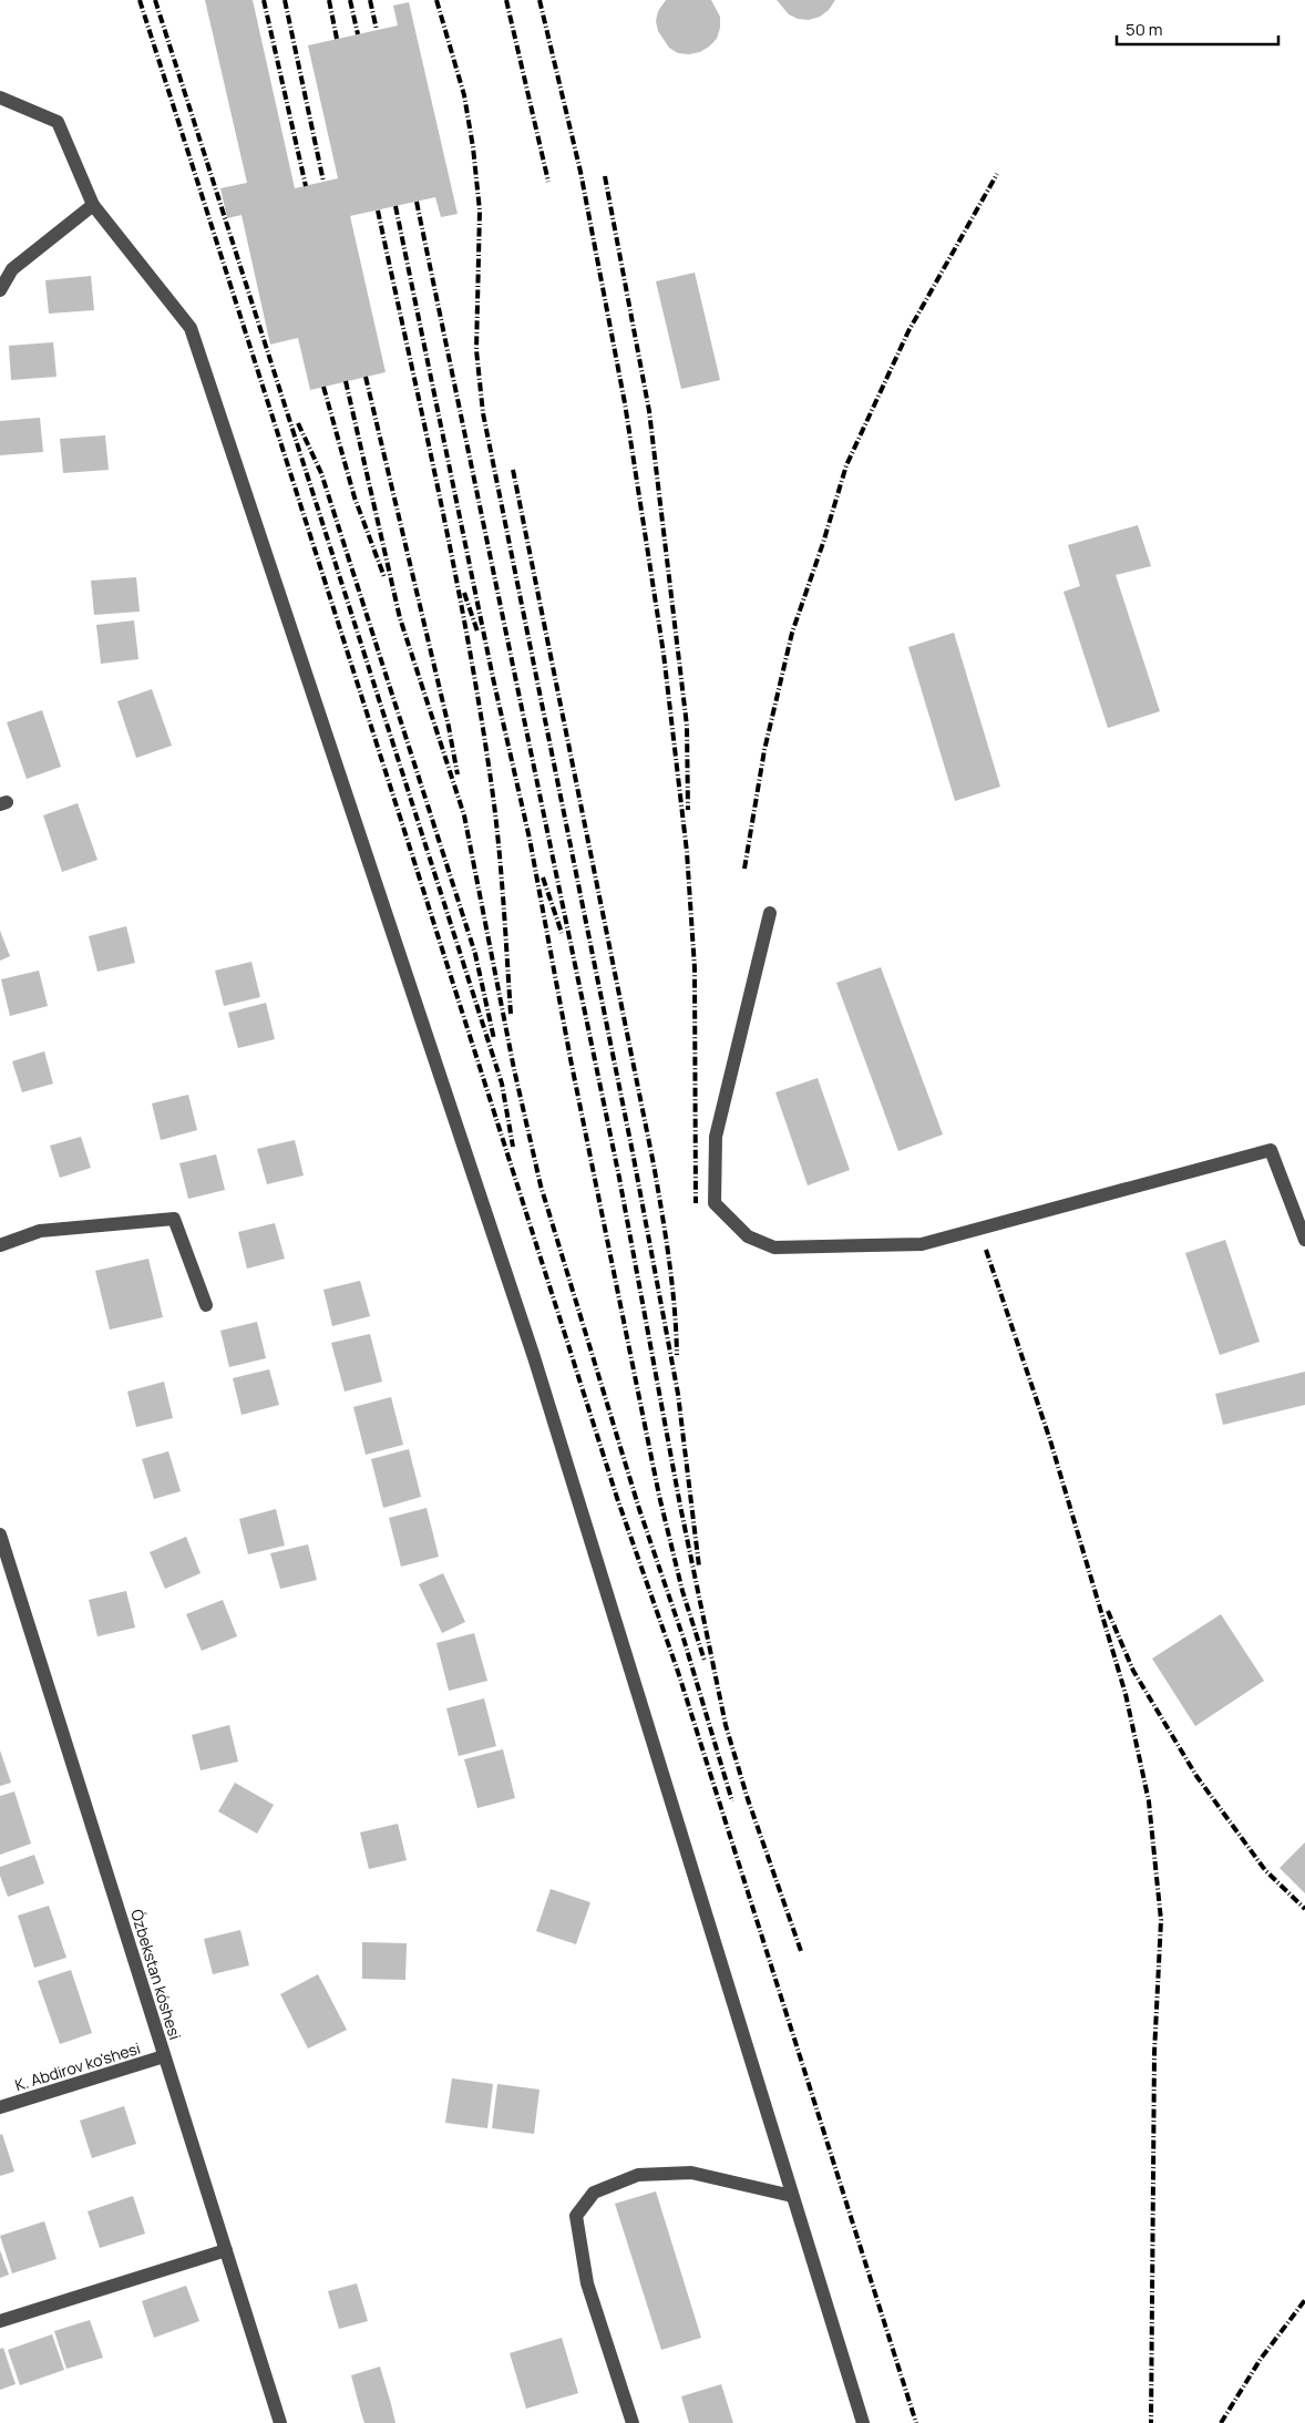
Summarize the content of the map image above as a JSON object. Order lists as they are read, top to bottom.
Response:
{
  "streets": {
    "street": ["Ózbekstan kóshesi", "K. Abdirov ko'shesi"]
  },
  "crossings": [
    ["Ózbekstan kóshesi", "K. Abdirov ko'shesi"]
  ],
  "scale_bar": "50 m"
}
